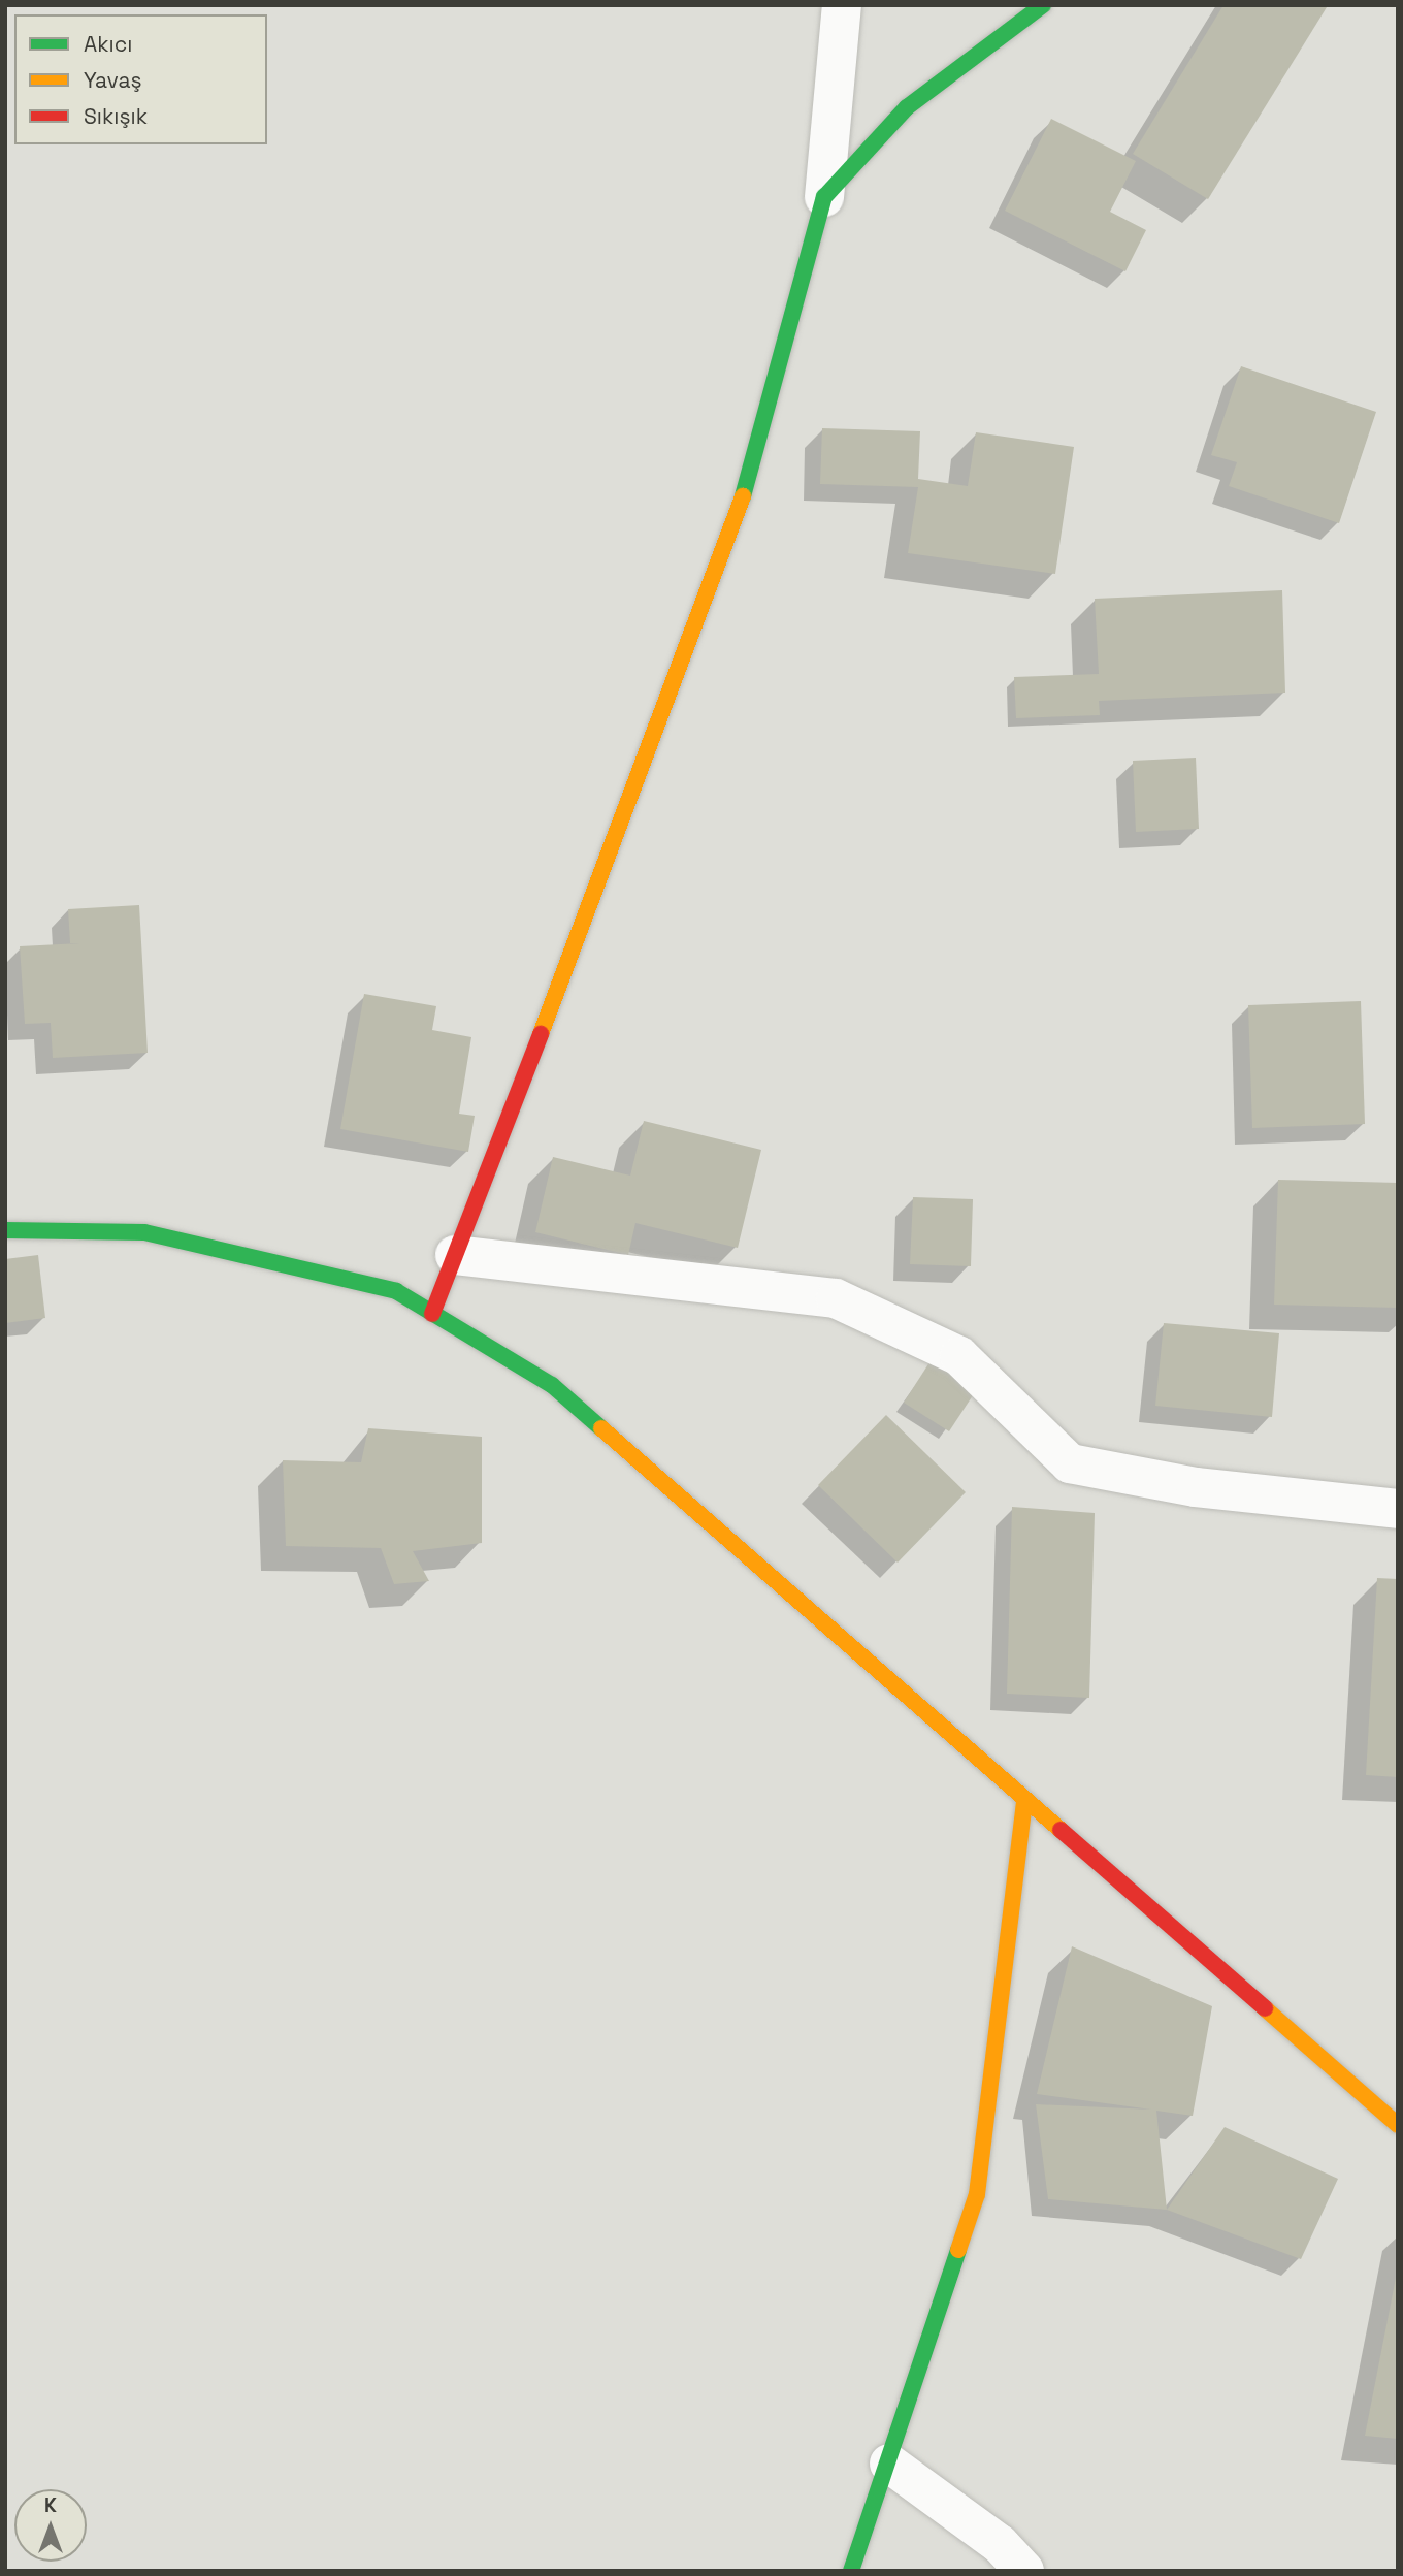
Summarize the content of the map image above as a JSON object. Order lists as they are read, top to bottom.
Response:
{
  "legend": ["Akıcı", "Yavaş", "Sıkışık"],
  "north": "top"
}
